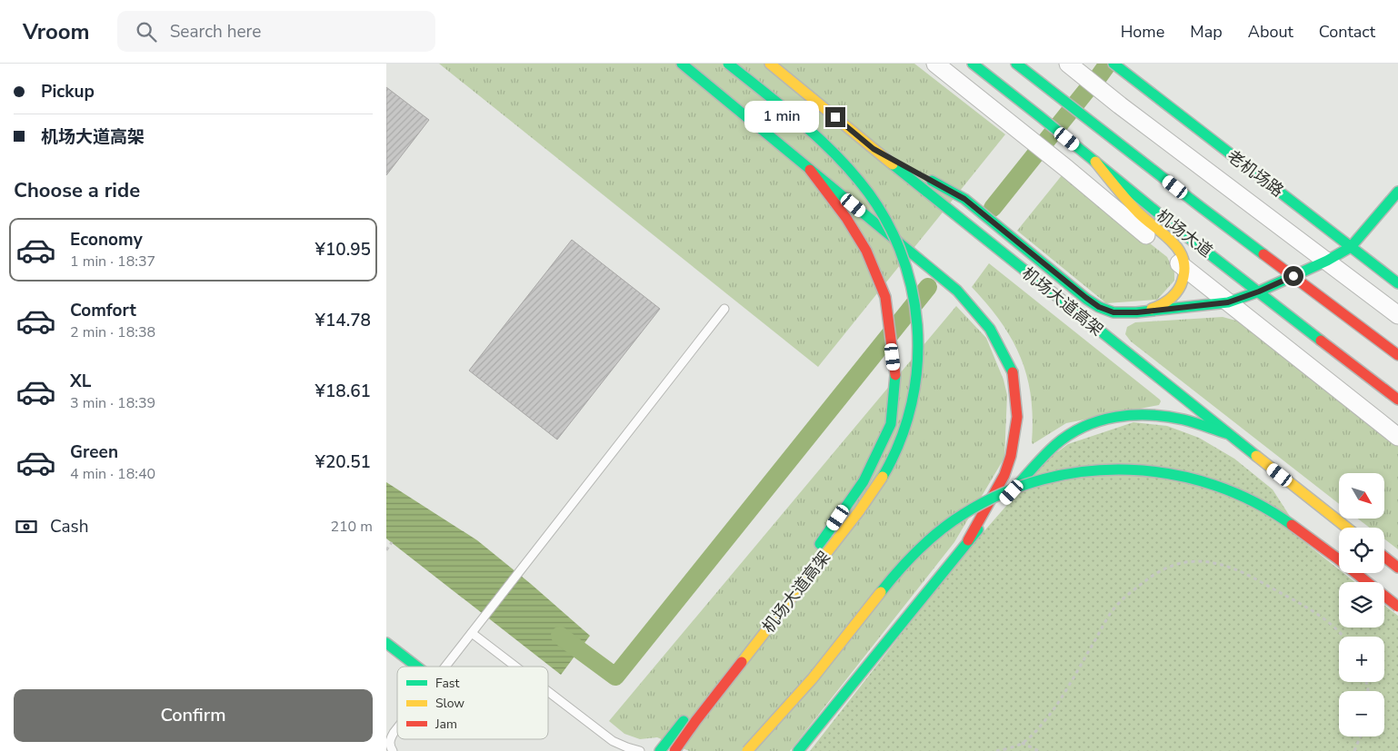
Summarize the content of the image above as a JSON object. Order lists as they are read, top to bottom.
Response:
{
  "streets": {
    "main road": ["老机场路", "机场大道", "机场大道高架"]
  },
  "legend": ["Fast", "Slow", "Jam"],
  "north": "bottom right",
  "page": {
    "header": "Vroom",
    "search": "Search here",
    "nav": [
      "Home",
      "Map",
      "About",
      "Contact"
    ],
    "banner": ["Pickup", "机场大道高架"],
    "bubble": "1 min",
    "heading": "Choose a ride",
    "list": [
      {
        "name": "Economy",
        "note": "1 min · 18:37",
        "value": "¥10.95"
      },
      {
        "name": "Comfort",
        "note": "2 min · 18:38",
        "value": "¥14.78"
      },
      {
        "name": "XL",
        "note": "3 min · 18:39",
        "value": "¥18.61"
      },
      {
        "name": "Green",
        "note": "4 min · 18:40",
        "value": "¥20.51"
      }
    ],
    "map_buttons": ["+", "−"],
    "pay": ["Cash", "210 m"],
    "buttons": "Confirm"
  }
}
